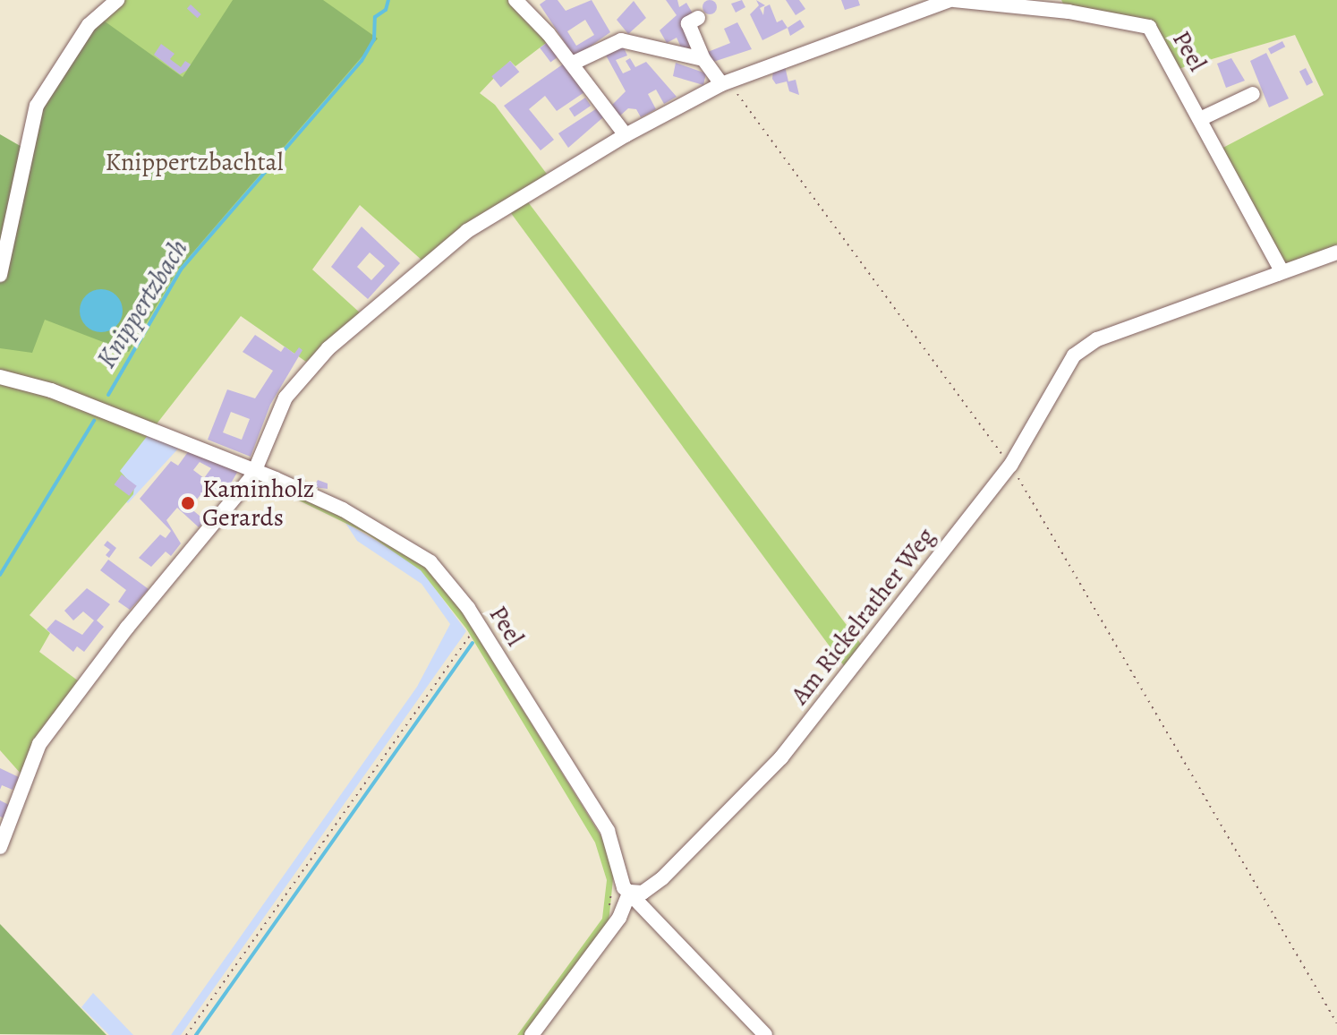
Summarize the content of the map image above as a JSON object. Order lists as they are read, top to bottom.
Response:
{
  "streets": {
    "street": ["Peel", "Am Rickelrather Weg"]
  },
  "crossings": [
    ["Peel", "Am Rickelrather Weg"]
  ],
  "water": ["Knippertzbach"],
  "parks": ["Knippertzbachtal"],
  "places": ["Kaminholz Gerards"]
}
